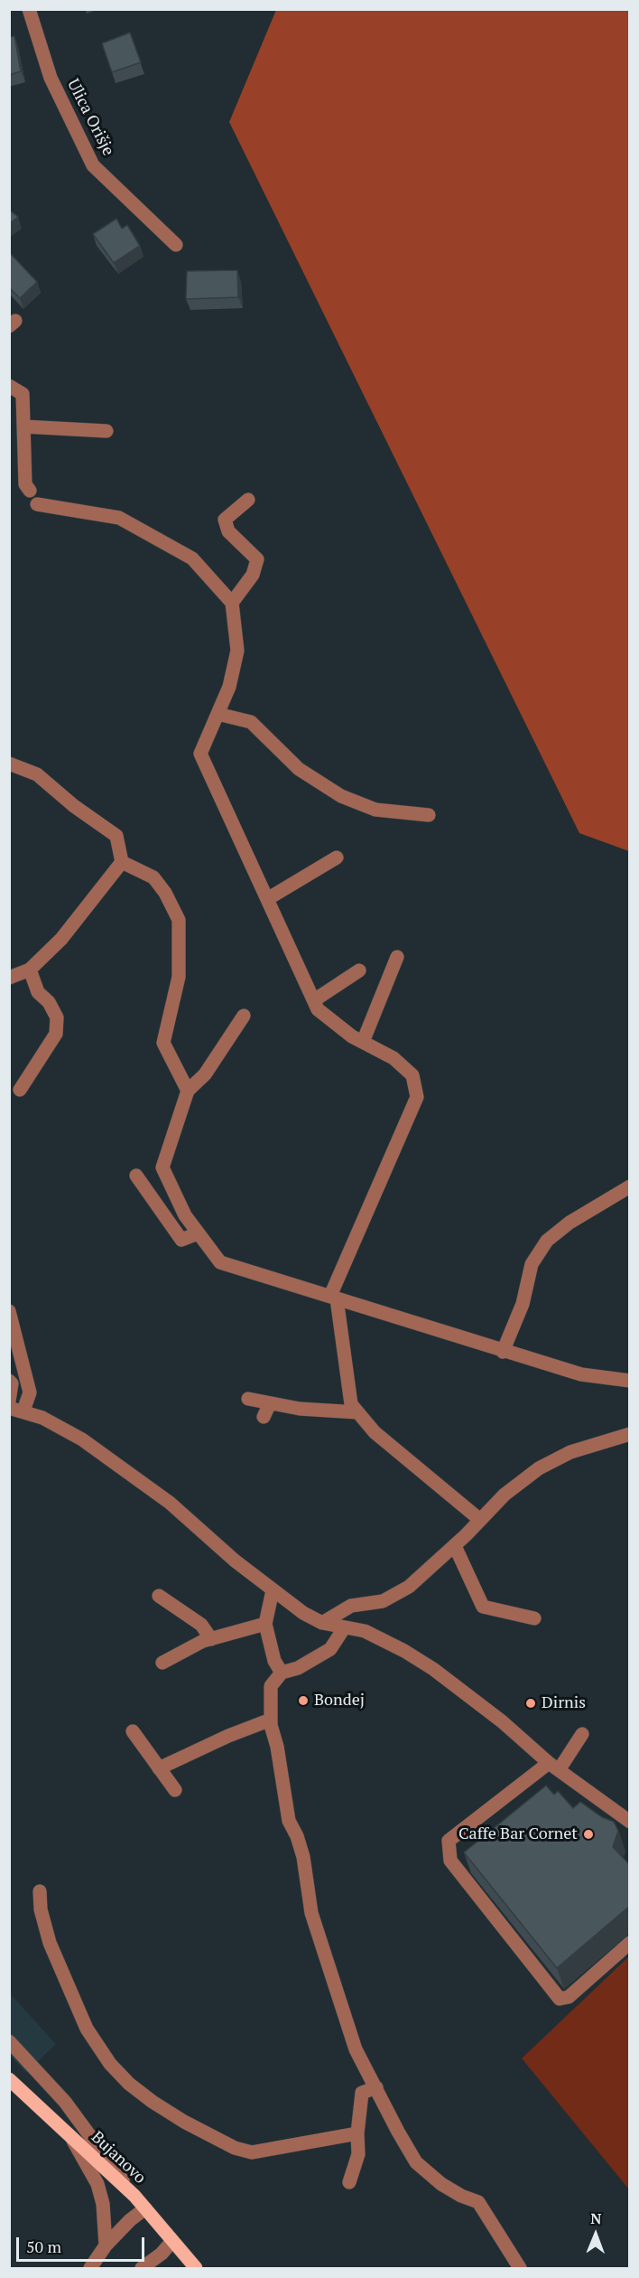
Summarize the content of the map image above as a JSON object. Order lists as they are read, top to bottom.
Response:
{
  "streets": {
    "main road": ["Bujanovo"],
    "street": ["Ulica Orišje"]
  },
  "places": ["Bondej", "Dirnis", "Caffe Bar Cornet"],
  "scale_bar": "50 m",
  "north": "top"
}
